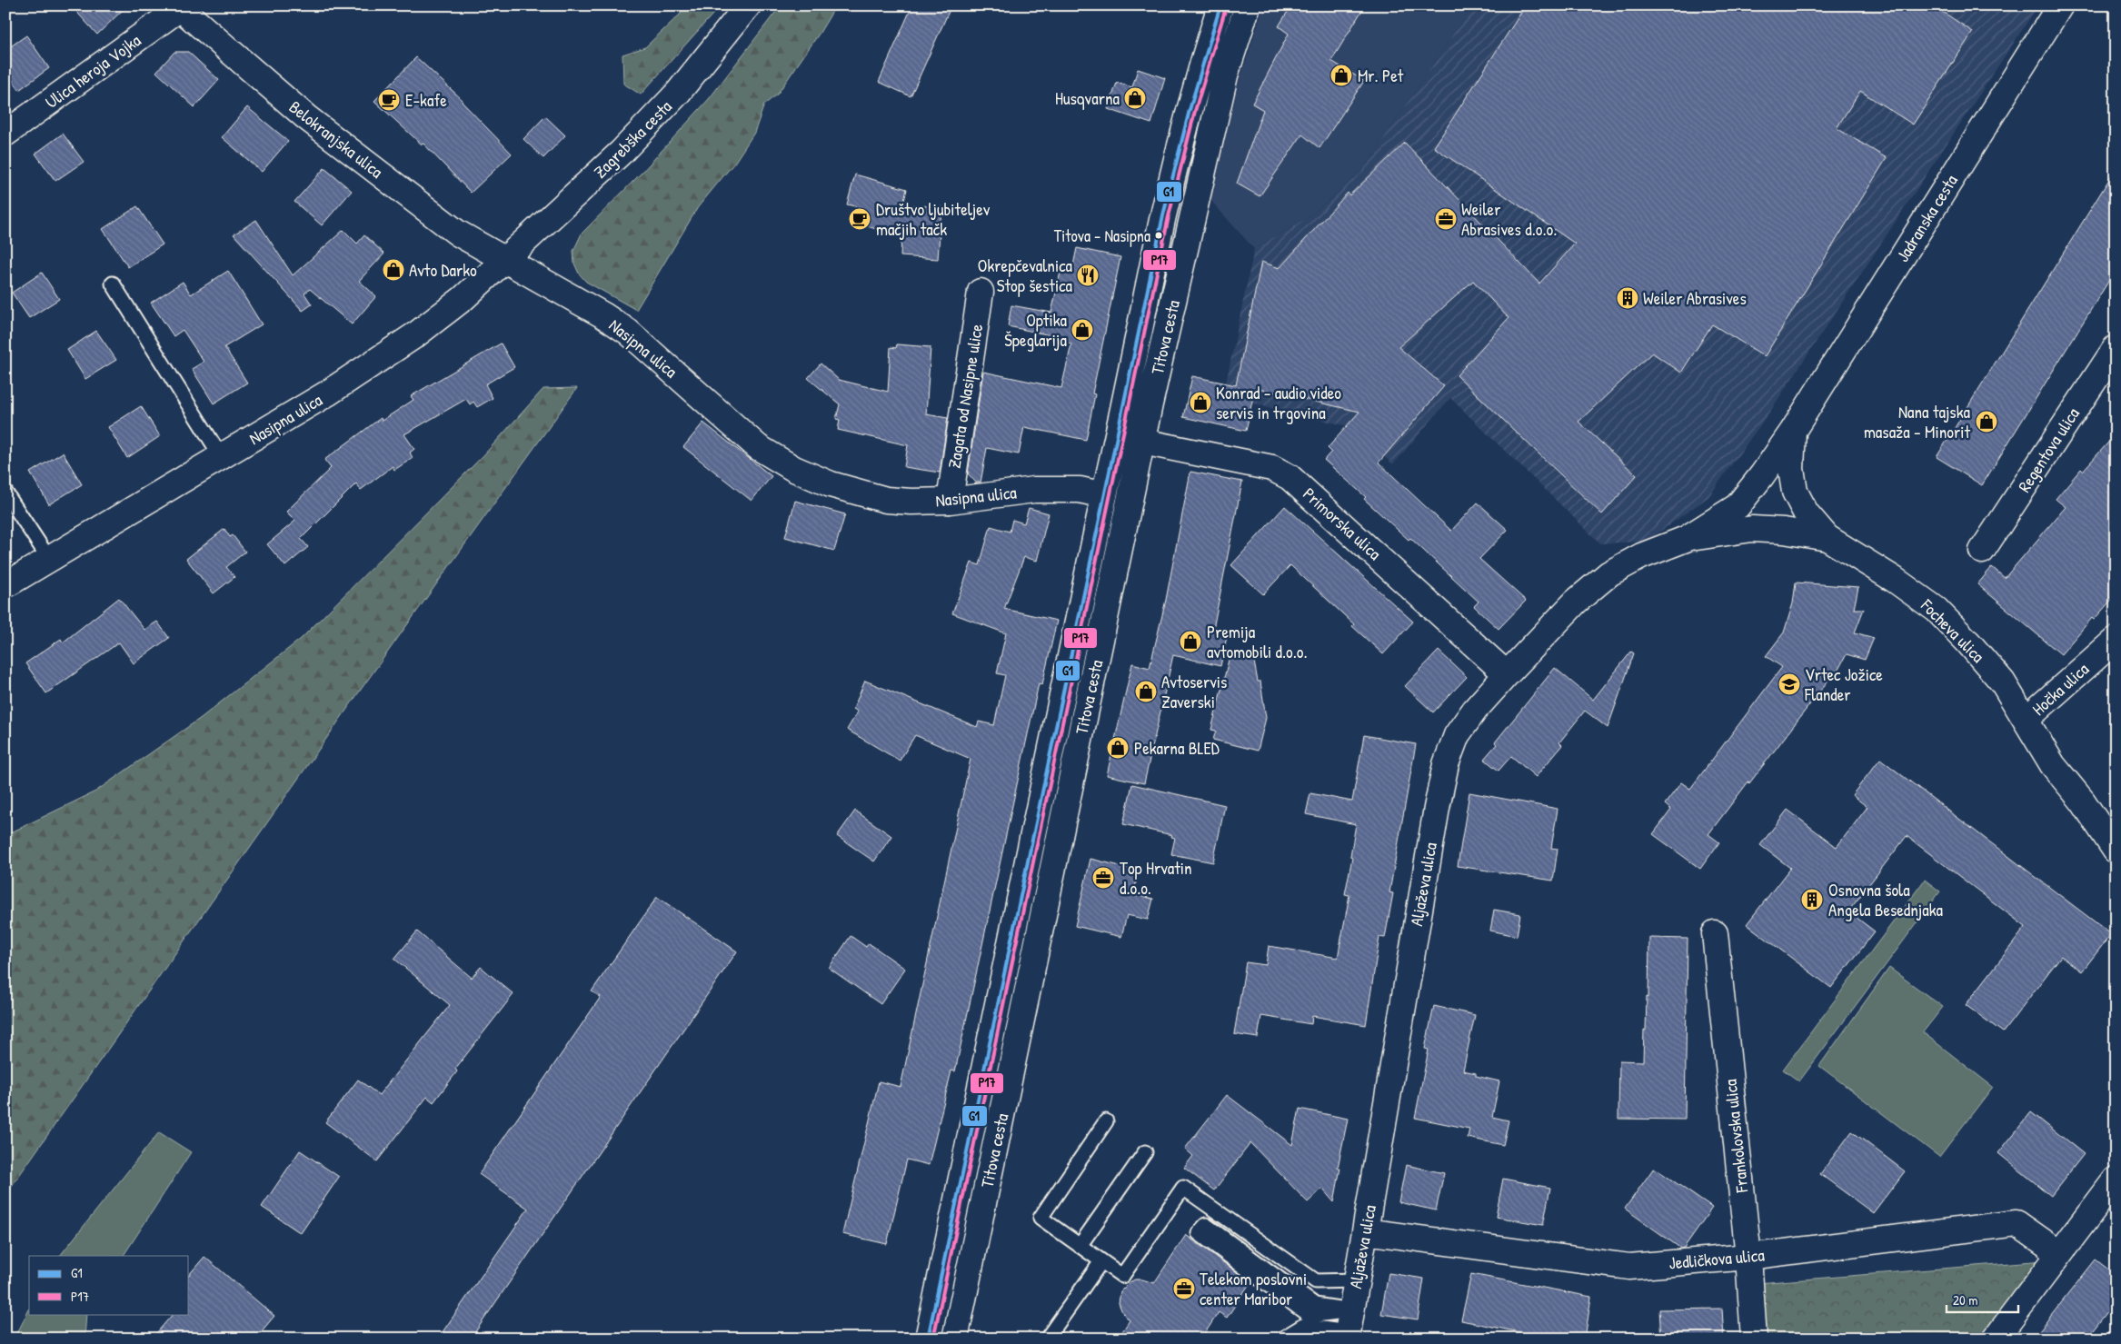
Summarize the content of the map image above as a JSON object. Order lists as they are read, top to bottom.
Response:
{
  "streets": {
    "street": [
      "Ulica heroja Vojka",
      "Belokranjska ulica",
      "Zagrebška cesta",
      "Jadranska cesta",
      "Titova cesta",
      "Nasipna ulica",
      "Zagata od Nasipne ulice",
      "Regentova ulica",
      "Primorska ulica",
      "Focheva ulica",
      "Hočka ulica",
      "Aljaževa ulica",
      "Frankolovska ulica",
      "Jedličkova ulica"
    ]
  },
  "crossings": [
    ["Ulica heroja Vojka", "Belokranjska ulica"],
    ["Belokranjska ulica", "Zagrebška cesta"],
    ["Belokranjska ulica", "Nasipna ulica"],
    ["Zagrebška cesta", "Nasipna ulica"],
    ["Jadranska cesta", "Focheva ulica"],
    ["Jadranska cesta", "Aljaževa ulica"],
    ["Titova cesta", "Nasipna ulica"],
    ["Titova cesta", "Primorska ulica"],
    ["Nasipna ulica", "Zagata od Nasipne ulice"],
    ["Primorska ulica", "Aljaževa ulica"],
    ["Focheva ulica", "Hočka ulica"],
    ["Focheva ulica", "Aljaževa ulica"],
    ["Aljaževa ulica", "Jedličkova ulica"],
    ["Frankolovska ulica", "Jedličkova ulica"]
  ],
  "places": {
    "shop": [
      "Mr. Pet",
      "Husqvarna",
      "Avto Darko",
      "Optika Špeglarija",
      "Konrad - audio video servis in trgovina",
      "Nana tajska masaža - Minorit",
      "Premija avtomobili d.o.o.",
      "Avtoservis Zaverski",
      "Pekarna BLED"
    ],
    "cafe": ["E-kafe", "Društvo ljubiteljev mačjih tačk"],
    "office": ["Weiler Abrasives d.o.o.", "Top Hrvatin d.o.o.", "Telekom poslovni center Maribor"],
    "other": ["Titova - Nasipna"],
    "restaurant": ["Okrepčevalnica Stop šestica"],
    "building": ["Weiler Abrasives", "Osnovna šola Angela Besednjaka"],
    "school or university": ["Vrtec Jožice Flander"]
  },
  "lines": ["transit line G1", "transit line P17"],
  "legend": ["G1", "P17"],
  "scale_bar": "20 m"
}
